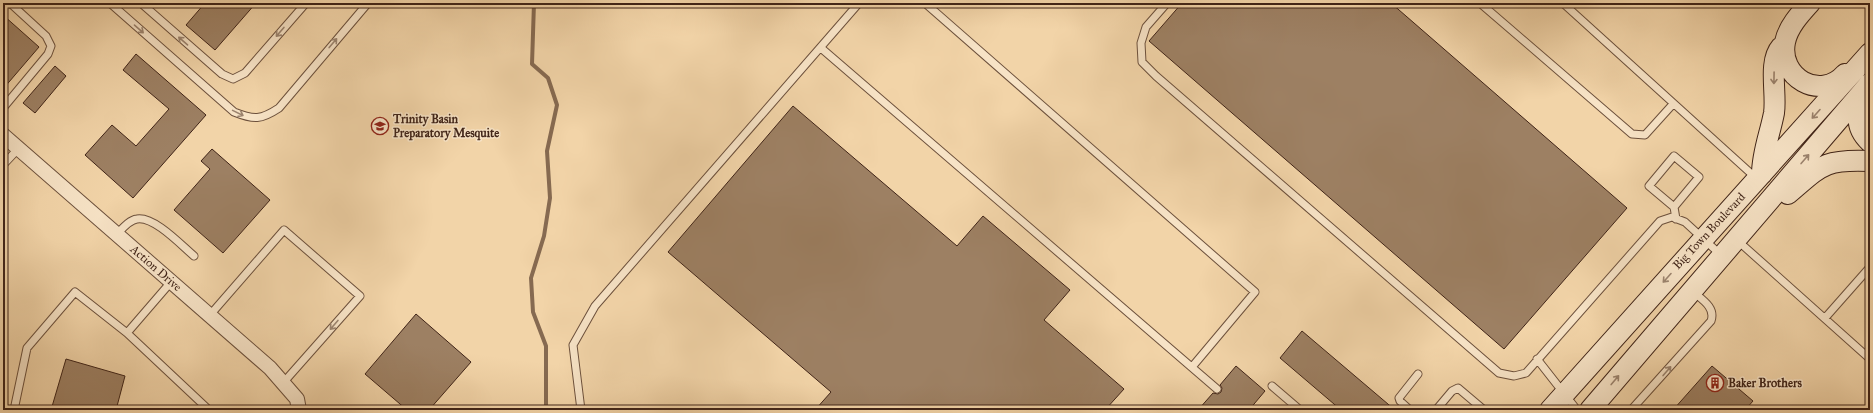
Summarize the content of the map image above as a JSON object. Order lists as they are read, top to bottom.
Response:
{
  "streets": {
    "main road": ["Big Town Boulevard"],
    "street": ["Action Drive"]
  },
  "places": {
    "school or university": ["Trinity Basin Preparatory Mesquite"],
    "building": ["Baker Brothers"]
  }
}
